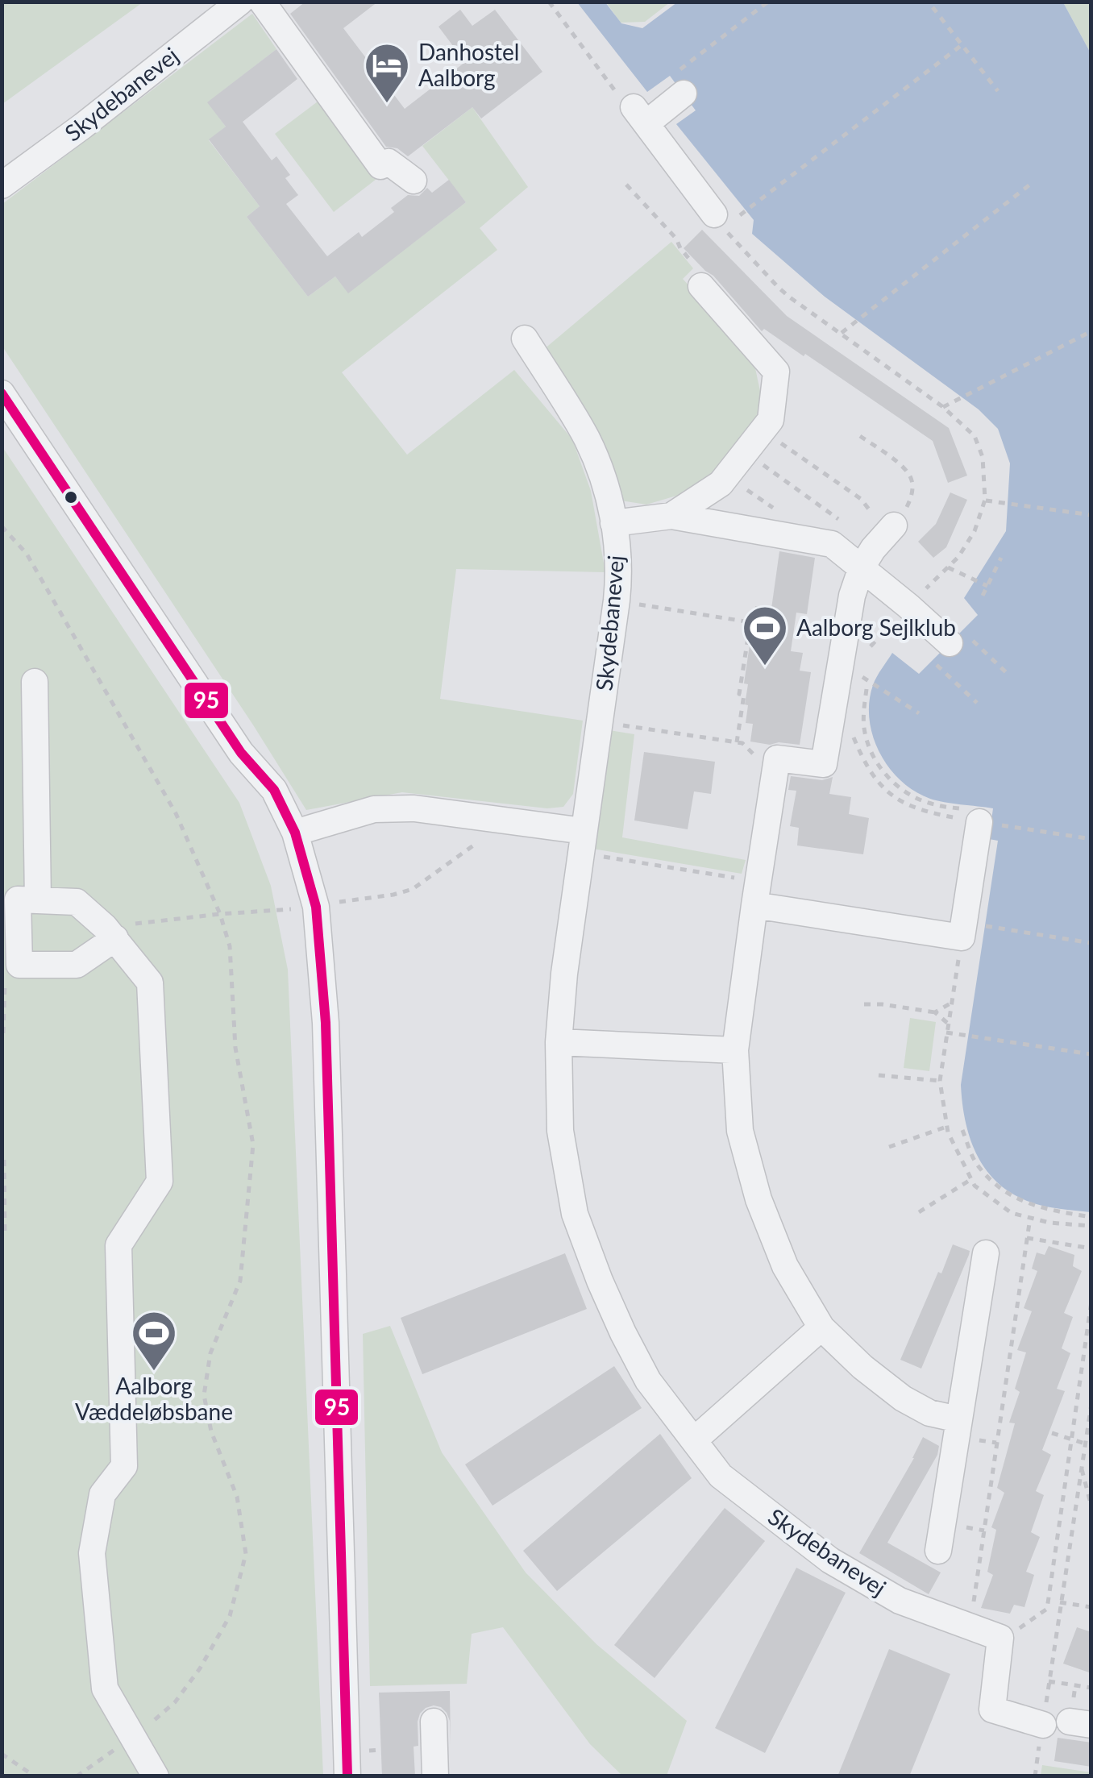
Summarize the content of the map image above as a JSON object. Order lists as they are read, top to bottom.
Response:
{
  "streets": {
    "street": ["Skydebanevej"]
  },
  "places": {
    "hotel": ["Danhostel Aalborg"],
    "sports": ["Aalborg Sejlklub", "Aalborg Væddeløbsbane"]
  },
  "lines": ["transit line 95"]
}
